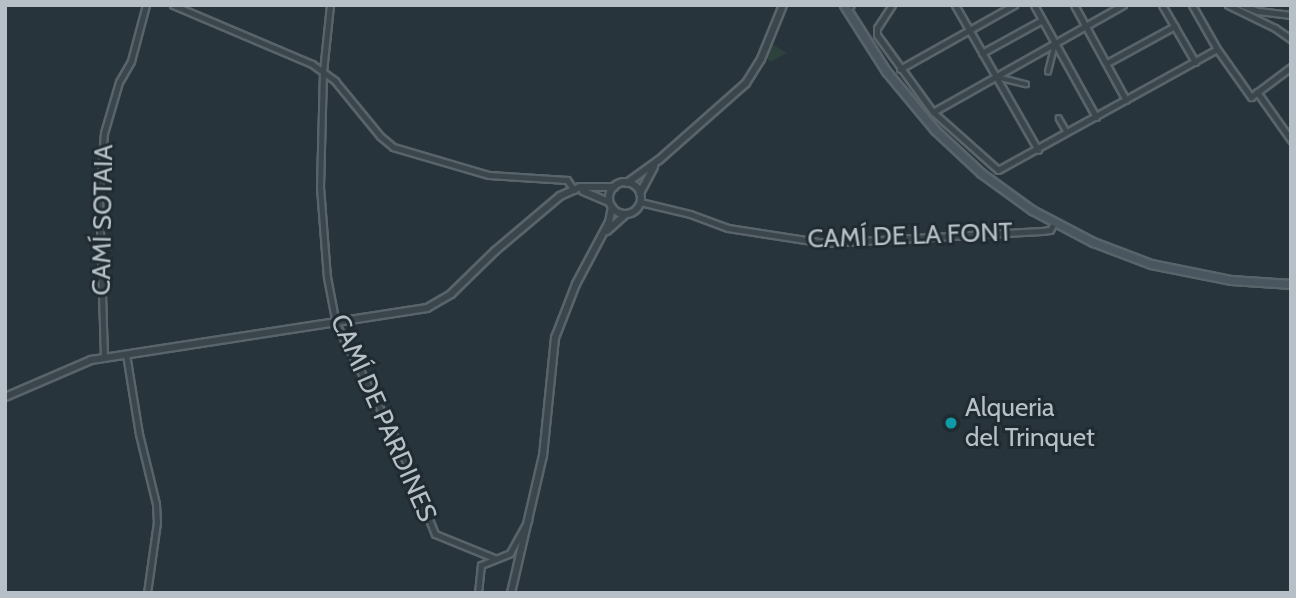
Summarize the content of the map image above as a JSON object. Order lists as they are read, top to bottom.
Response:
{
  "streets": {
    "street": ["CAMÍ SOTAIA", "CAMÍ DE LA FONT", "CAMÍ DE PARDINES"]
  },
  "places": ["Alqueria del Trinquet"]
}
